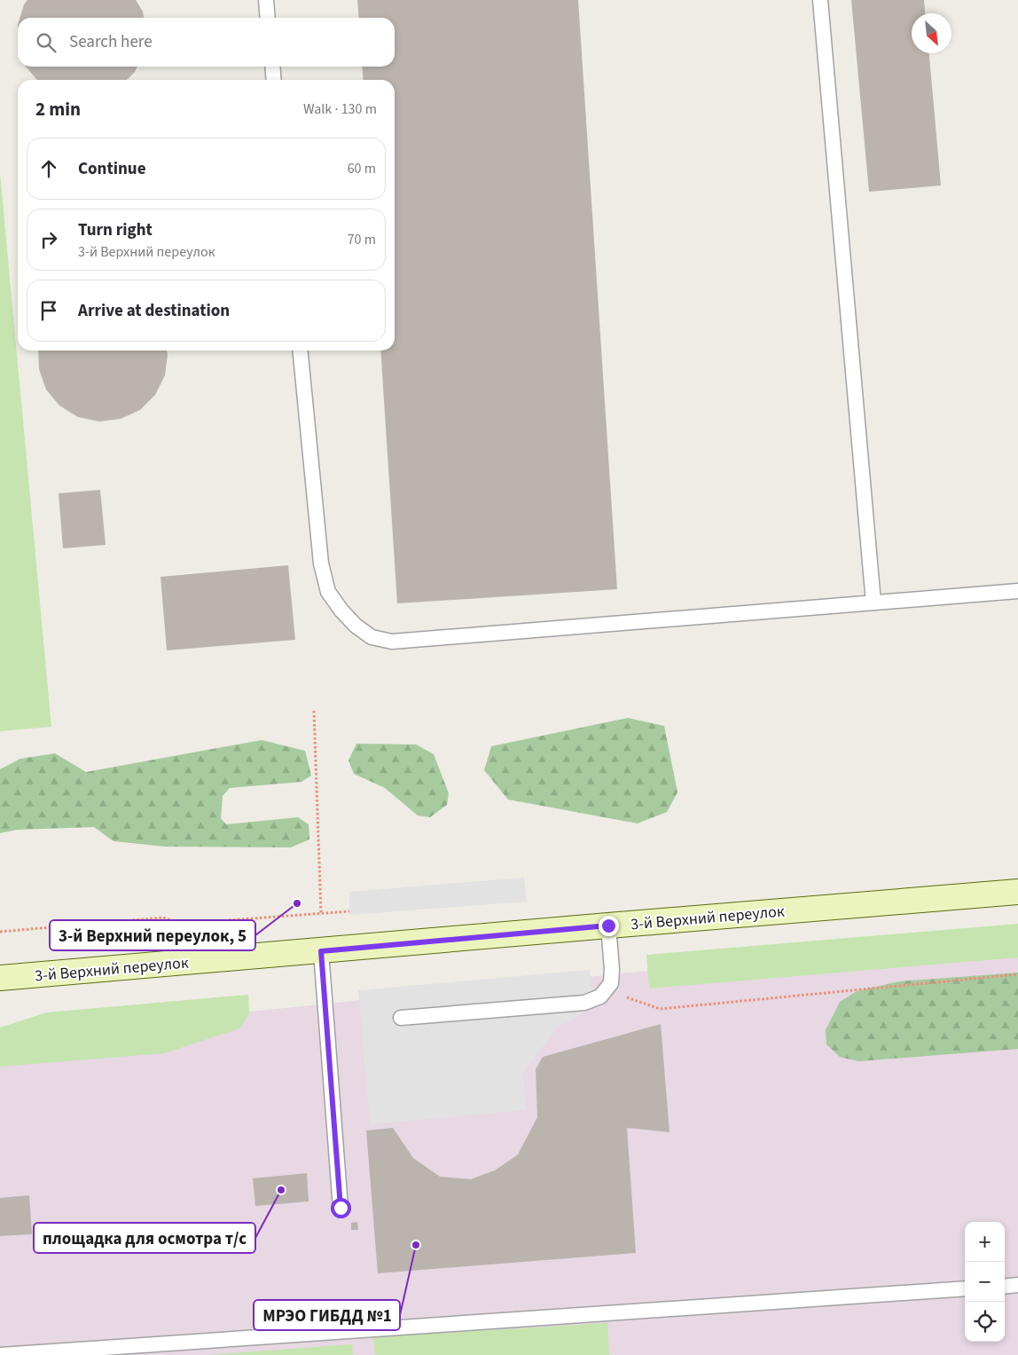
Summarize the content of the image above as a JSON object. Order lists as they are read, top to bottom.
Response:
{
  "streets": {
    "street": ["3-й Верхний переулок"]
  },
  "places": ["3-й Верхний переулок, 5", "площадка для осмотра т/с", "МРЭО ГИБДД №1"],
  "north": "bottom right",
  "page": {
    "search": "Search here",
    "heading": ["2 min", "Walk · 130 m"],
    "list": [
      ["Continue", "60 m"],
      ["Turn right", "3-й Верхний переулок", "70 m"],
      "Arrive at destination"
    ],
    "map_buttons": ["+", "−"]
  }
}
